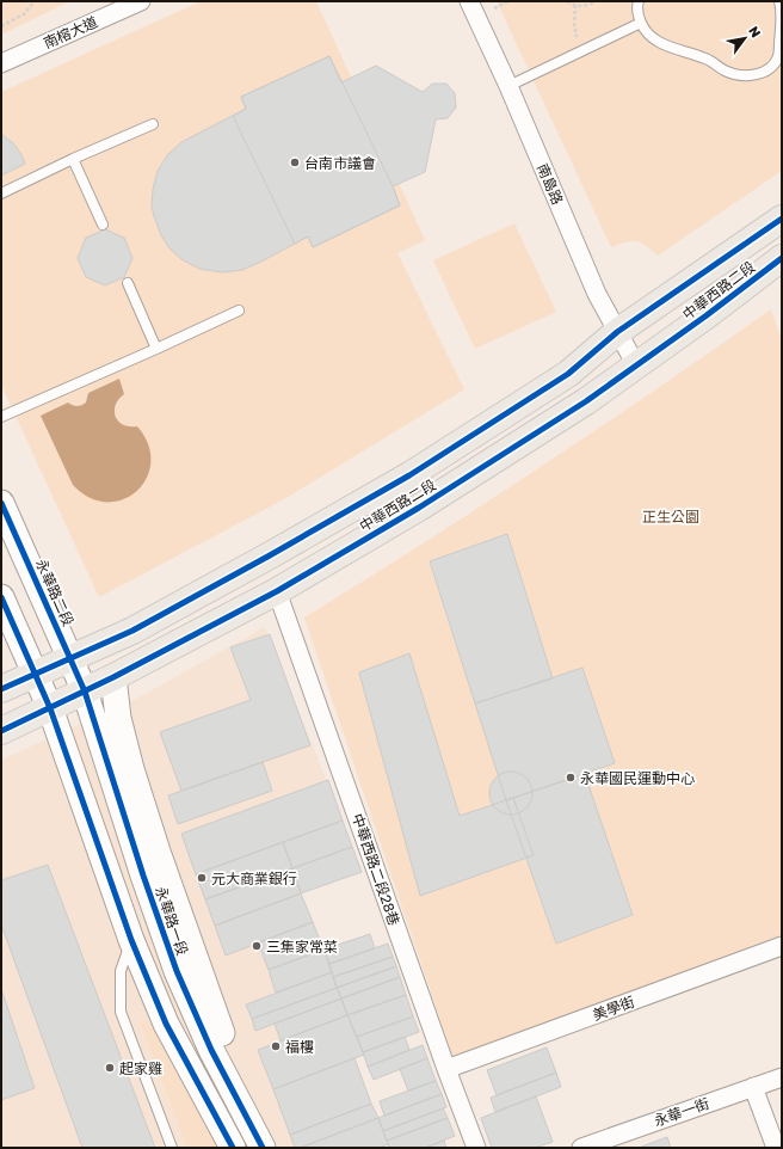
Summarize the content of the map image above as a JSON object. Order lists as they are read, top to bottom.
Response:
{
  "streets": {
    "main road": ["中華西路二段"],
    "street": [
      "南榕大道",
      "南島路",
      "永華路二段",
      "中華西路二段28巷",
      "永華路一段",
      "美學街",
      "永華一街"
    ]
  },
  "crossings": [
    ["南島路", "中華西路二段"],
    ["中華西路二段", "永華路二段"],
    ["中華西路二段", "中華西路二段28巷"],
    ["中華西路二段", "永華路一段"],
    ["永華路二段", "永華路一段"],
    ["中華西路二段28巷", "美學街"]
  ],
  "parks": ["正生公園"],
  "places": [
    "台南市議會",
    "永華國民運動中心",
    "元大商業銀行",
    "三集家常菜",
    "福樓",
    "起家雞"
  ],
  "north": "top right"
}
